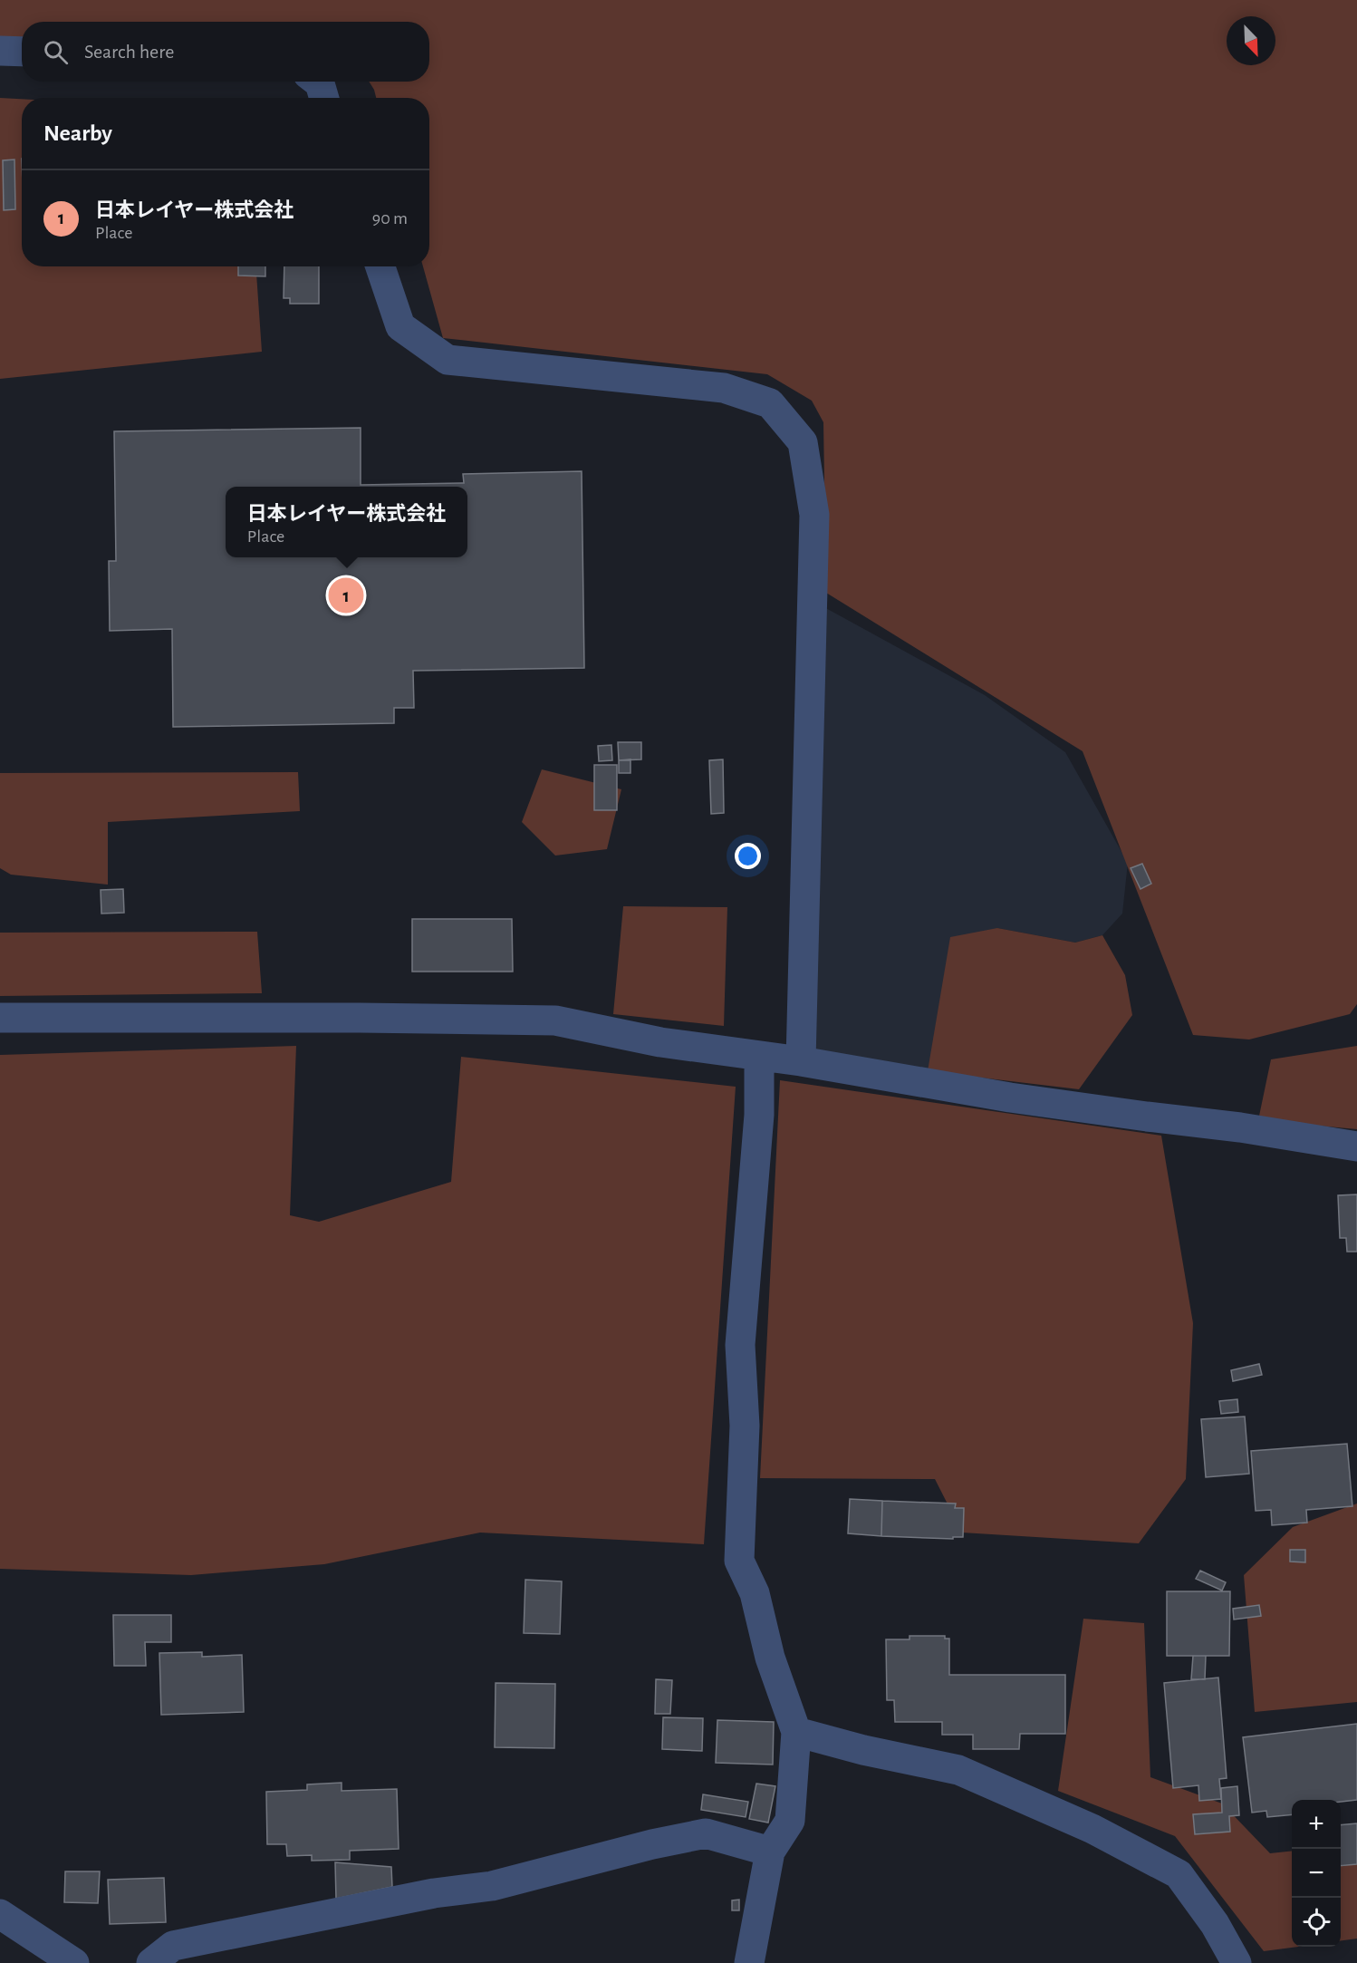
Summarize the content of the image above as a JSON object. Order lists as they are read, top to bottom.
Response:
{
  "north": "bottom right",
  "page": {
    "search": "Search here",
    "heading": "Nearby",
    "list": [
      {
        "mark": "1",
        "name": "日本レイヤー株式会社",
        "note": "Place",
        "value": "90 m"
      }
    ],
    "popup": ["日本レイヤー株式会社", "Place"],
    "pins": "1",
    "map_buttons": ["+", "−"]
  }
}
